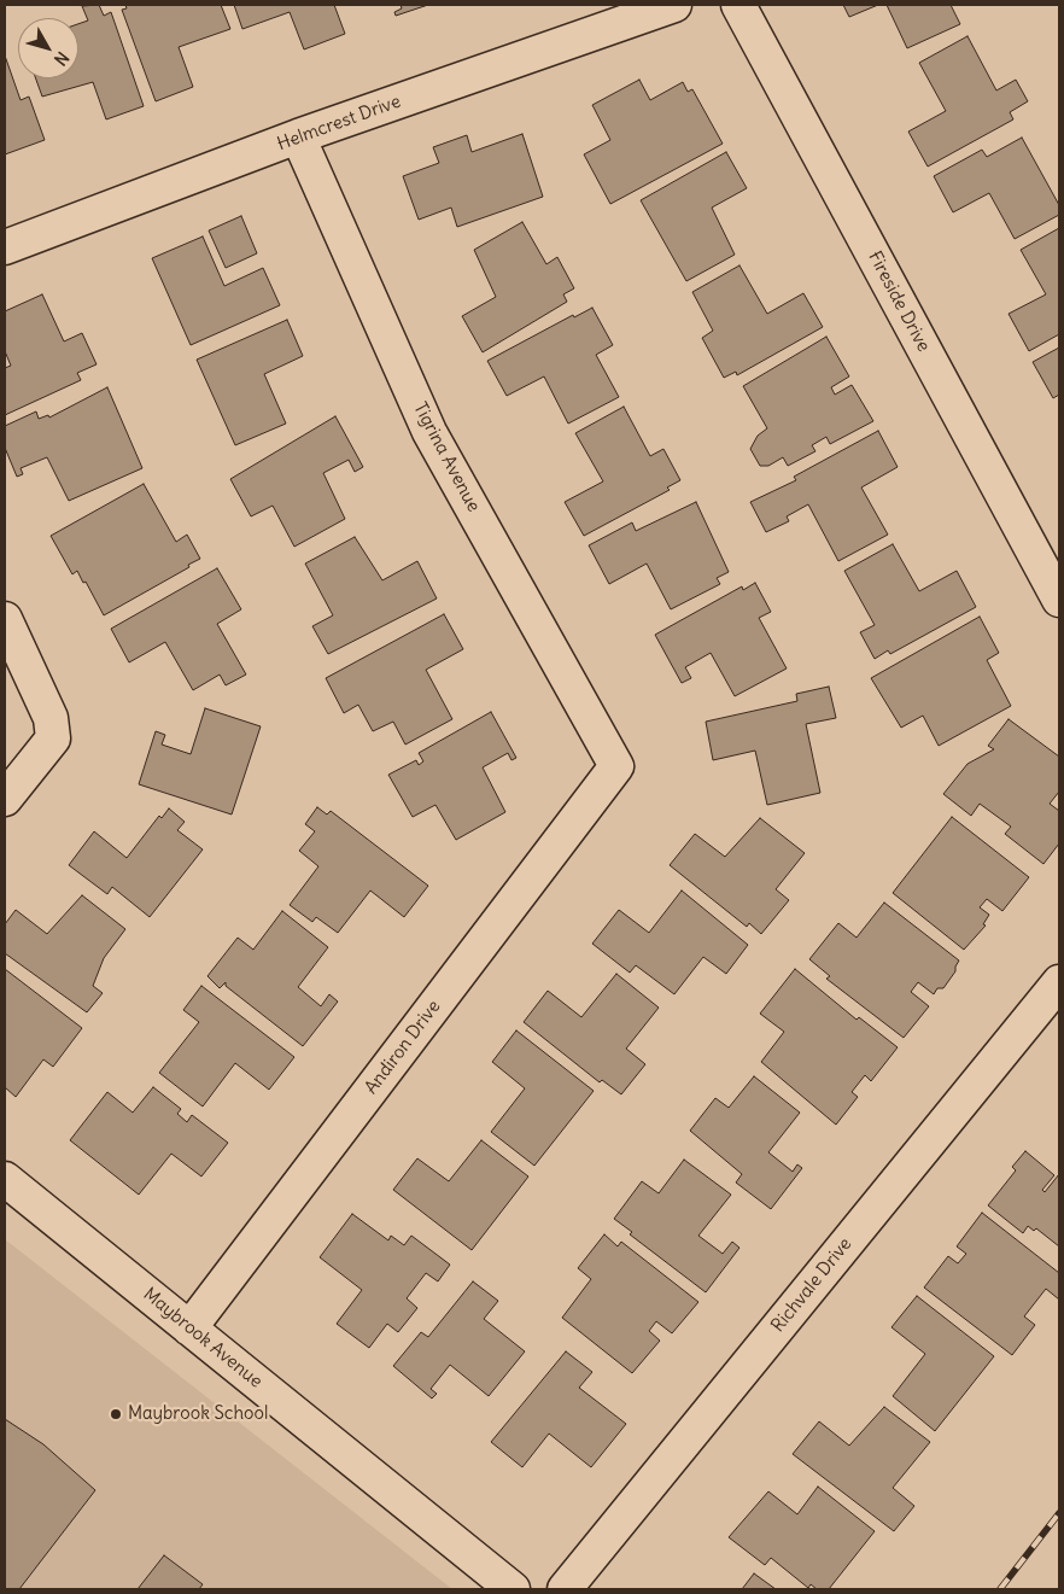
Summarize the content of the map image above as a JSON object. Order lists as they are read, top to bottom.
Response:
{
  "streets": {
    "street": [
      "Helmcrest Drive",
      "Fireside Drive",
      "Tigrina Avenue",
      "Andiron Drive",
      "Richvale Drive",
      "Maybrook Avenue"
    ]
  },
  "crossings": [
    ["Helmcrest Drive", "Tigrina Avenue"],
    ["Tigrina Avenue", "Andiron Drive"],
    ["Andiron Drive", "Maybrook Avenue"]
  ],
  "places": ["Maybrook School"],
  "north": "bottom right"
}
